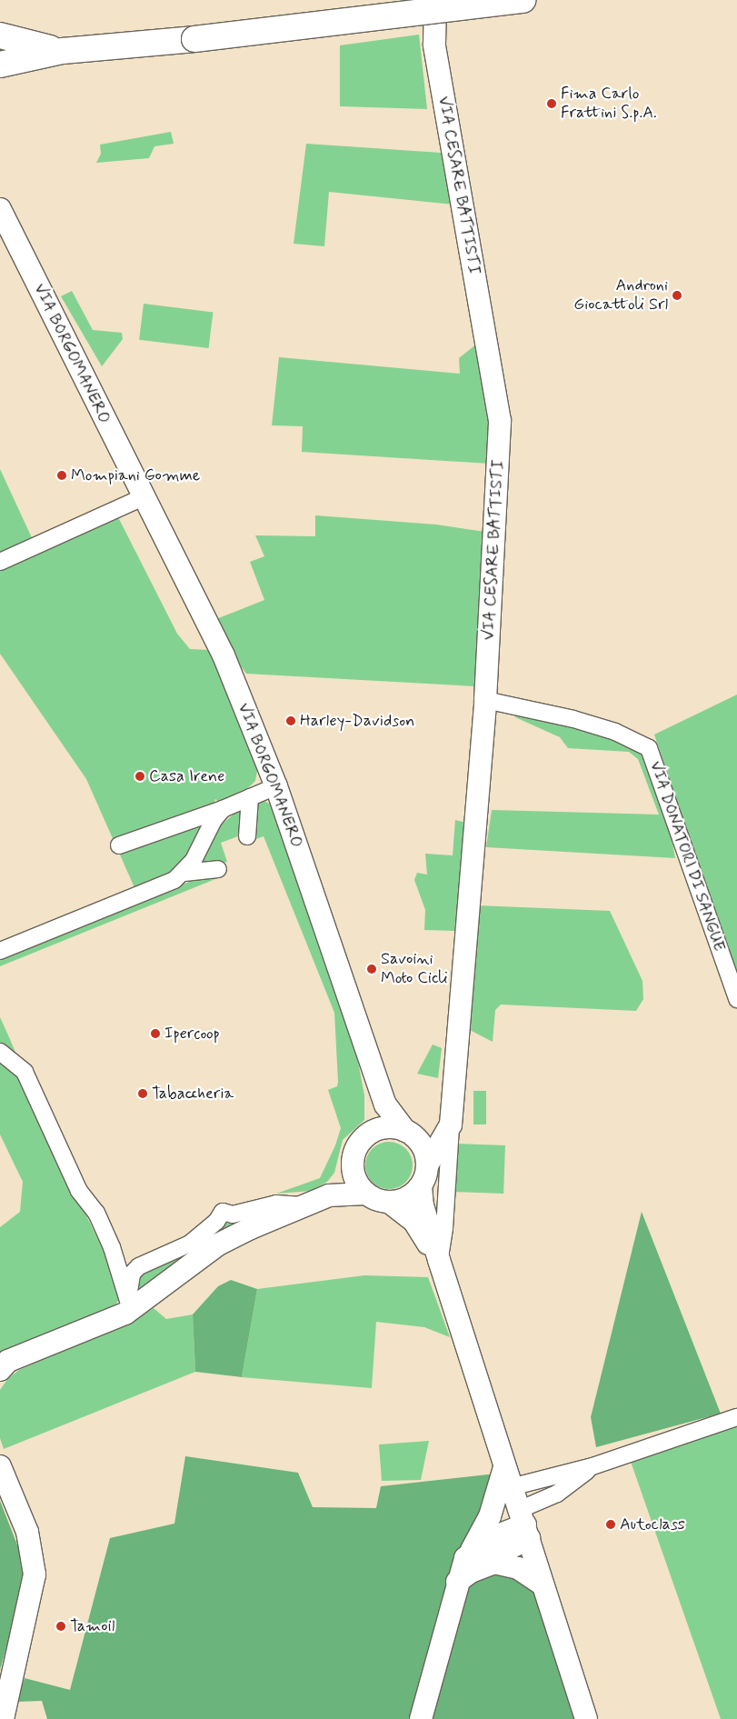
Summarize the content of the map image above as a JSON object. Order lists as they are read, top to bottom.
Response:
{
  "streets": {
    "street": ["VIA CESARE BATTISTI", "VIA BORGOMANERO", "VIA DONATORI DI SANGUE"]
  },
  "crossings": [
    ["VIA CESARE BATTISTI", "VIA BORGOMANERO"],
    ["VIA CESARE BATTISTI", "VIA DONATORI DI SANGUE"]
  ],
  "places": [
    "Fima Carlo Frattini S.p.A.",
    "Androni Giocattoli Srl",
    "Mompiani Gomme",
    "Harley-Davidson",
    "Casa Irene",
    "Savoini Moto Cicli",
    "Ipercoop",
    "Tabaccheria",
    "Autoclass",
    "Tamoil"
  ]
}
